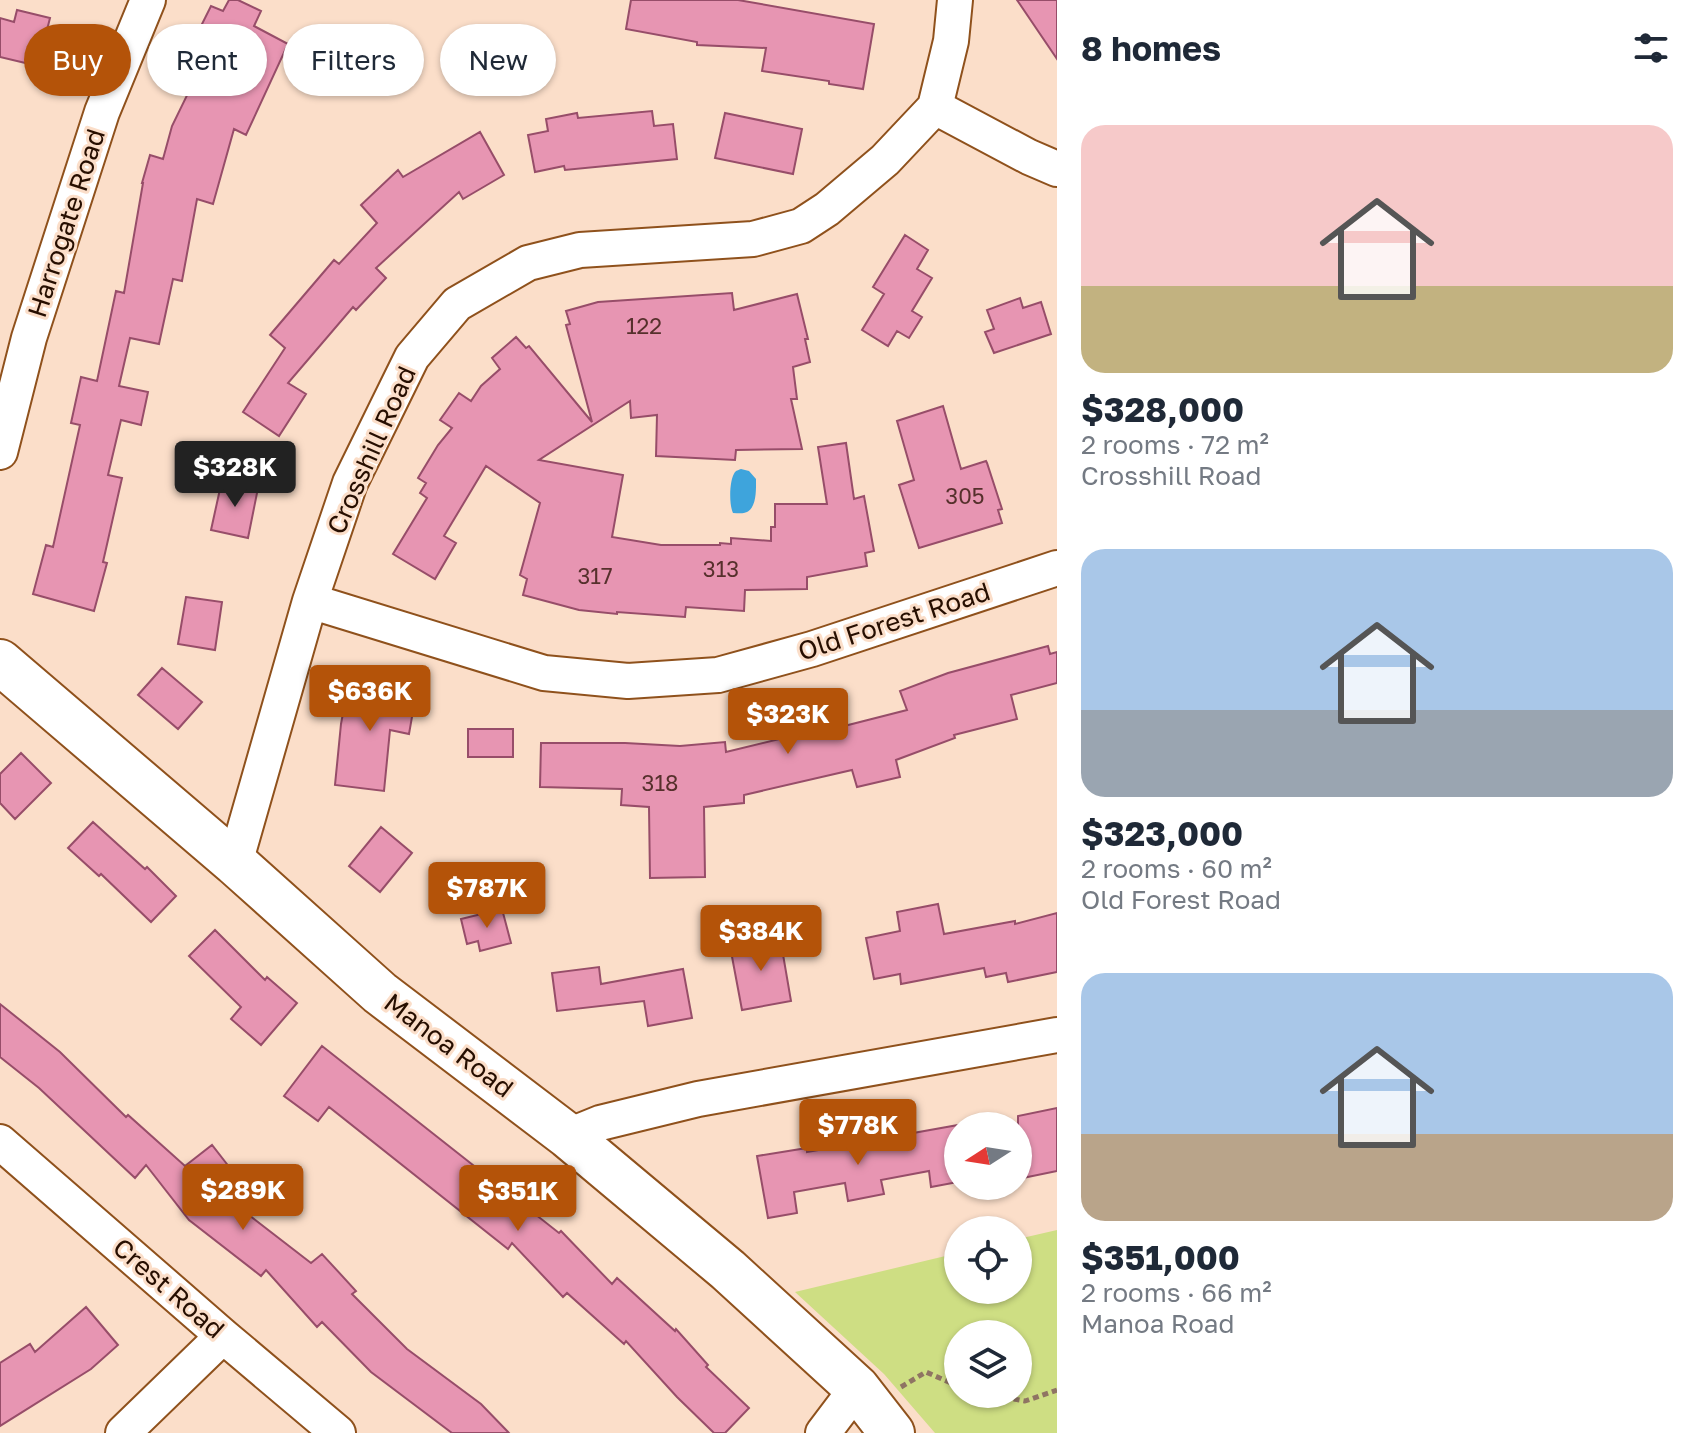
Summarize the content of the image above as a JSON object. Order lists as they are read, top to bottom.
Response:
{
  "streets": {
    "main road": ["Manoa Road"],
    "street": [
      "Harrogate Road",
      "Crosshill Road",
      "Old Forest Road",
      "Crest Road"
    ]
  },
  "crossings": [
    ["Crosshill Road", "Old Forest Road"],
    ["Crosshill Road", "Manoa Road"]
  ],
  "house_numbers": [
    "122",
    "305",
    "313",
    "317",
    "318"
  ],
  "north": "left",
  "page": {
    "heading": "8 homes",
    "chip": [
      "Buy",
      "Rent",
      "Filters",
      "New"
    ],
    "list": [
      {
        "name": "$328,000",
        "note": "2 rooms · 72 m² · Crosshill Road"
      },
      {
        "name": "$323,000",
        "note": "2 rooms · 60 m² · Old Forest Road"
      },
      {
        "name": "$351,000",
        "note": "2 rooms · 66 m² · Manoa Road"
      }
    ],
    "price": [
      "$328K",
      "$636K",
      "$323K",
      "$787K",
      "$384K",
      "$778K",
      "$289K",
      "$351K"
    ]
  }
}
